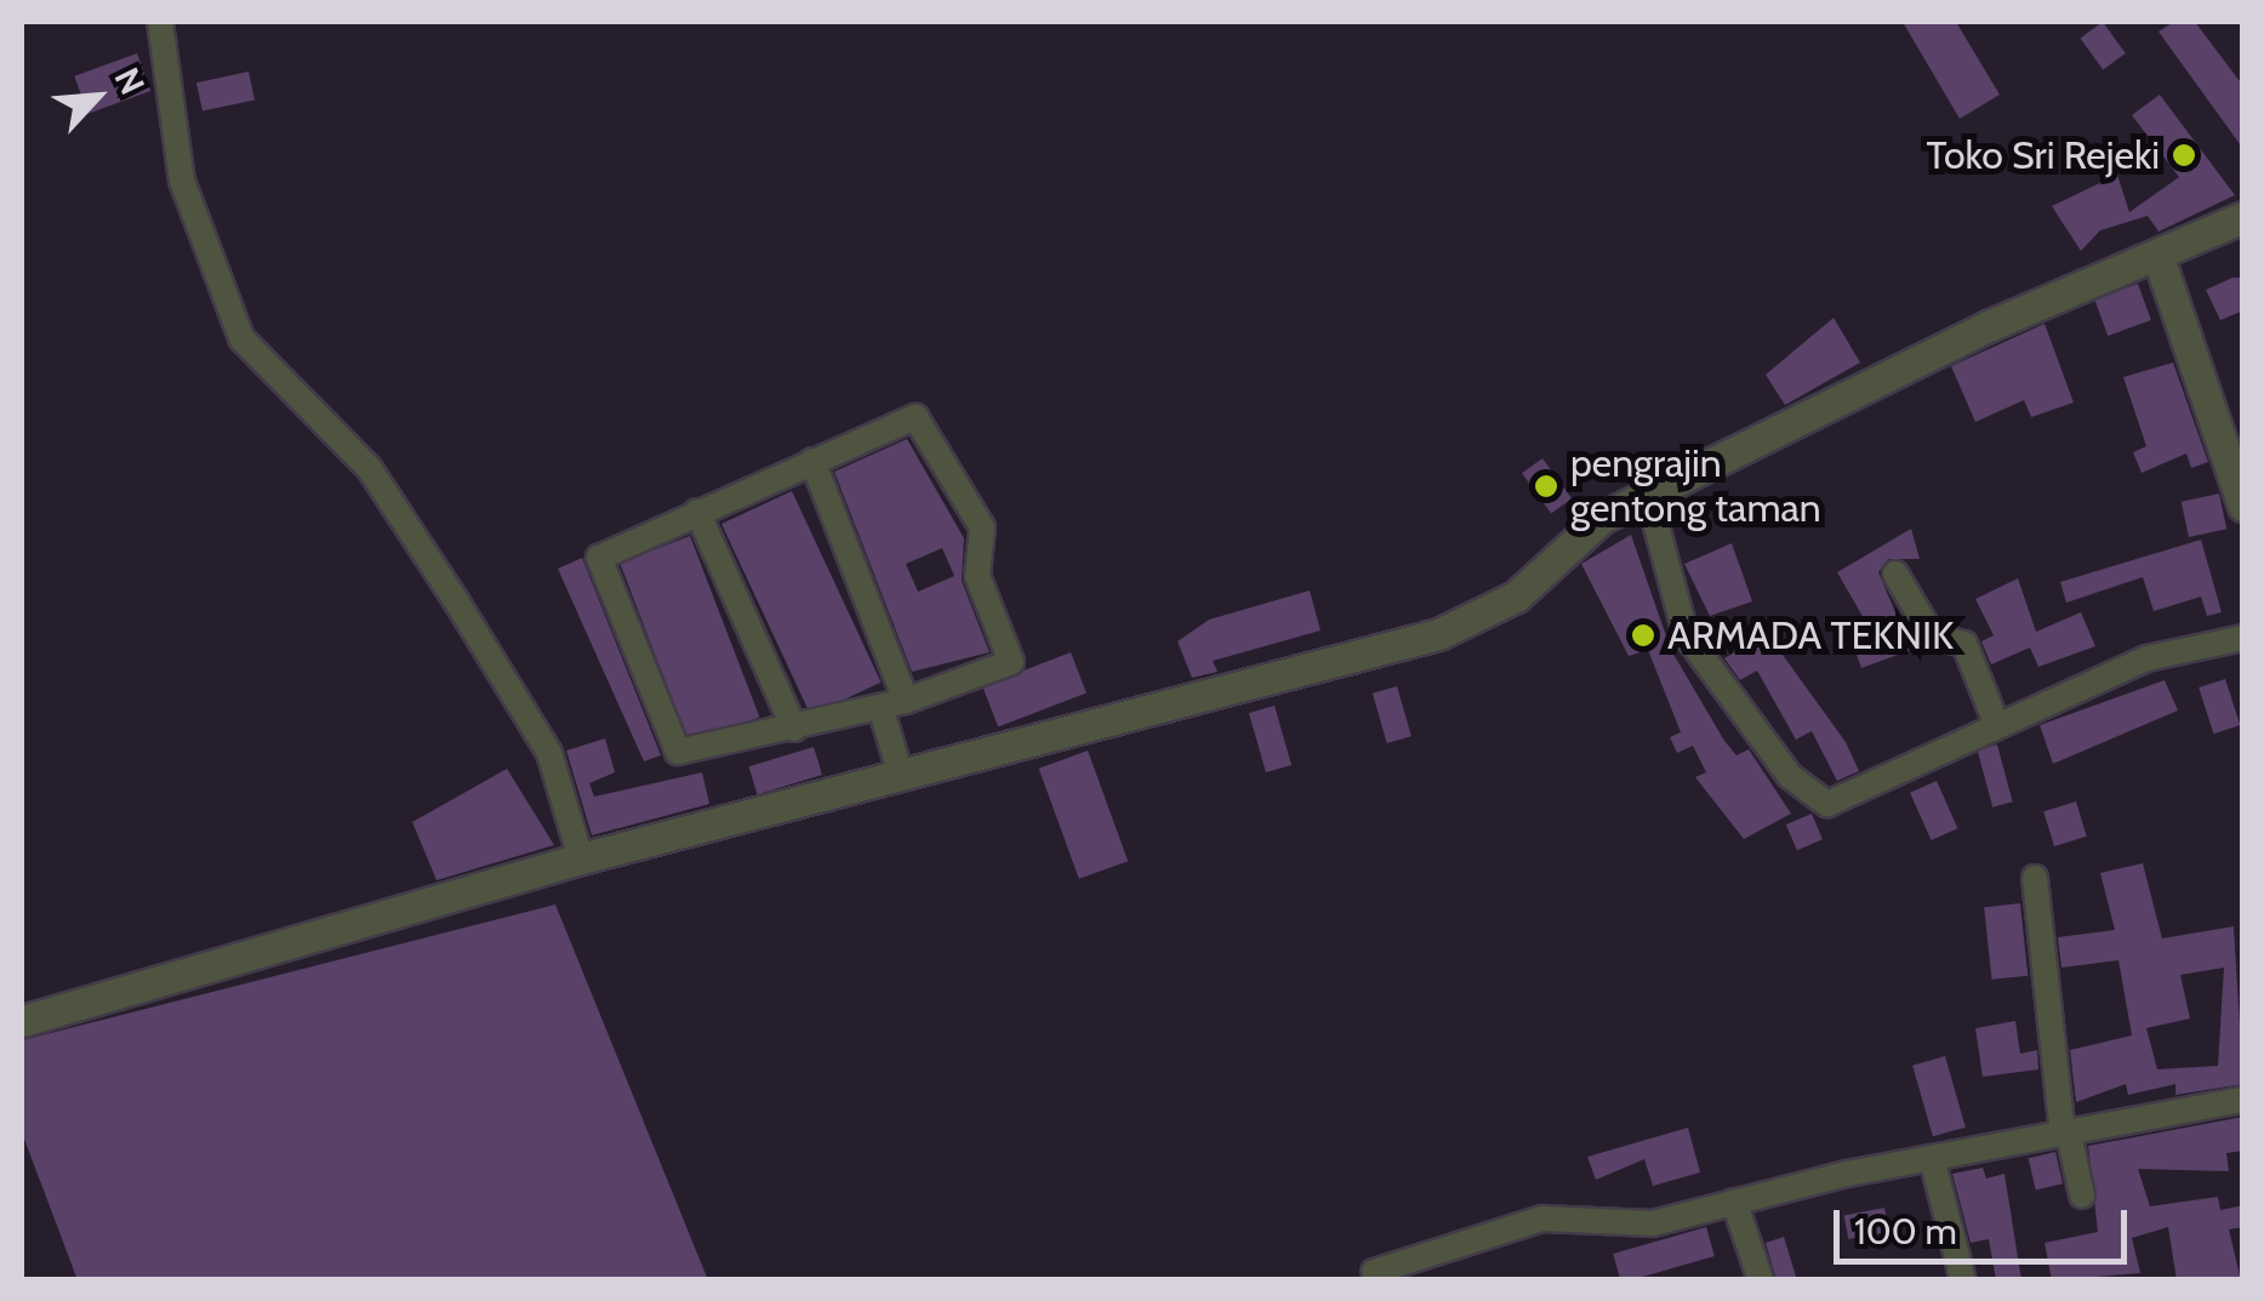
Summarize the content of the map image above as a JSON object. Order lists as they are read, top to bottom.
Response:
{
  "places": ["Toko Sri Rejeki", "pengrajin gentong taman", "ARMADA TEKNIK"],
  "scale_bar": "100 m",
  "north": "top right"
}
